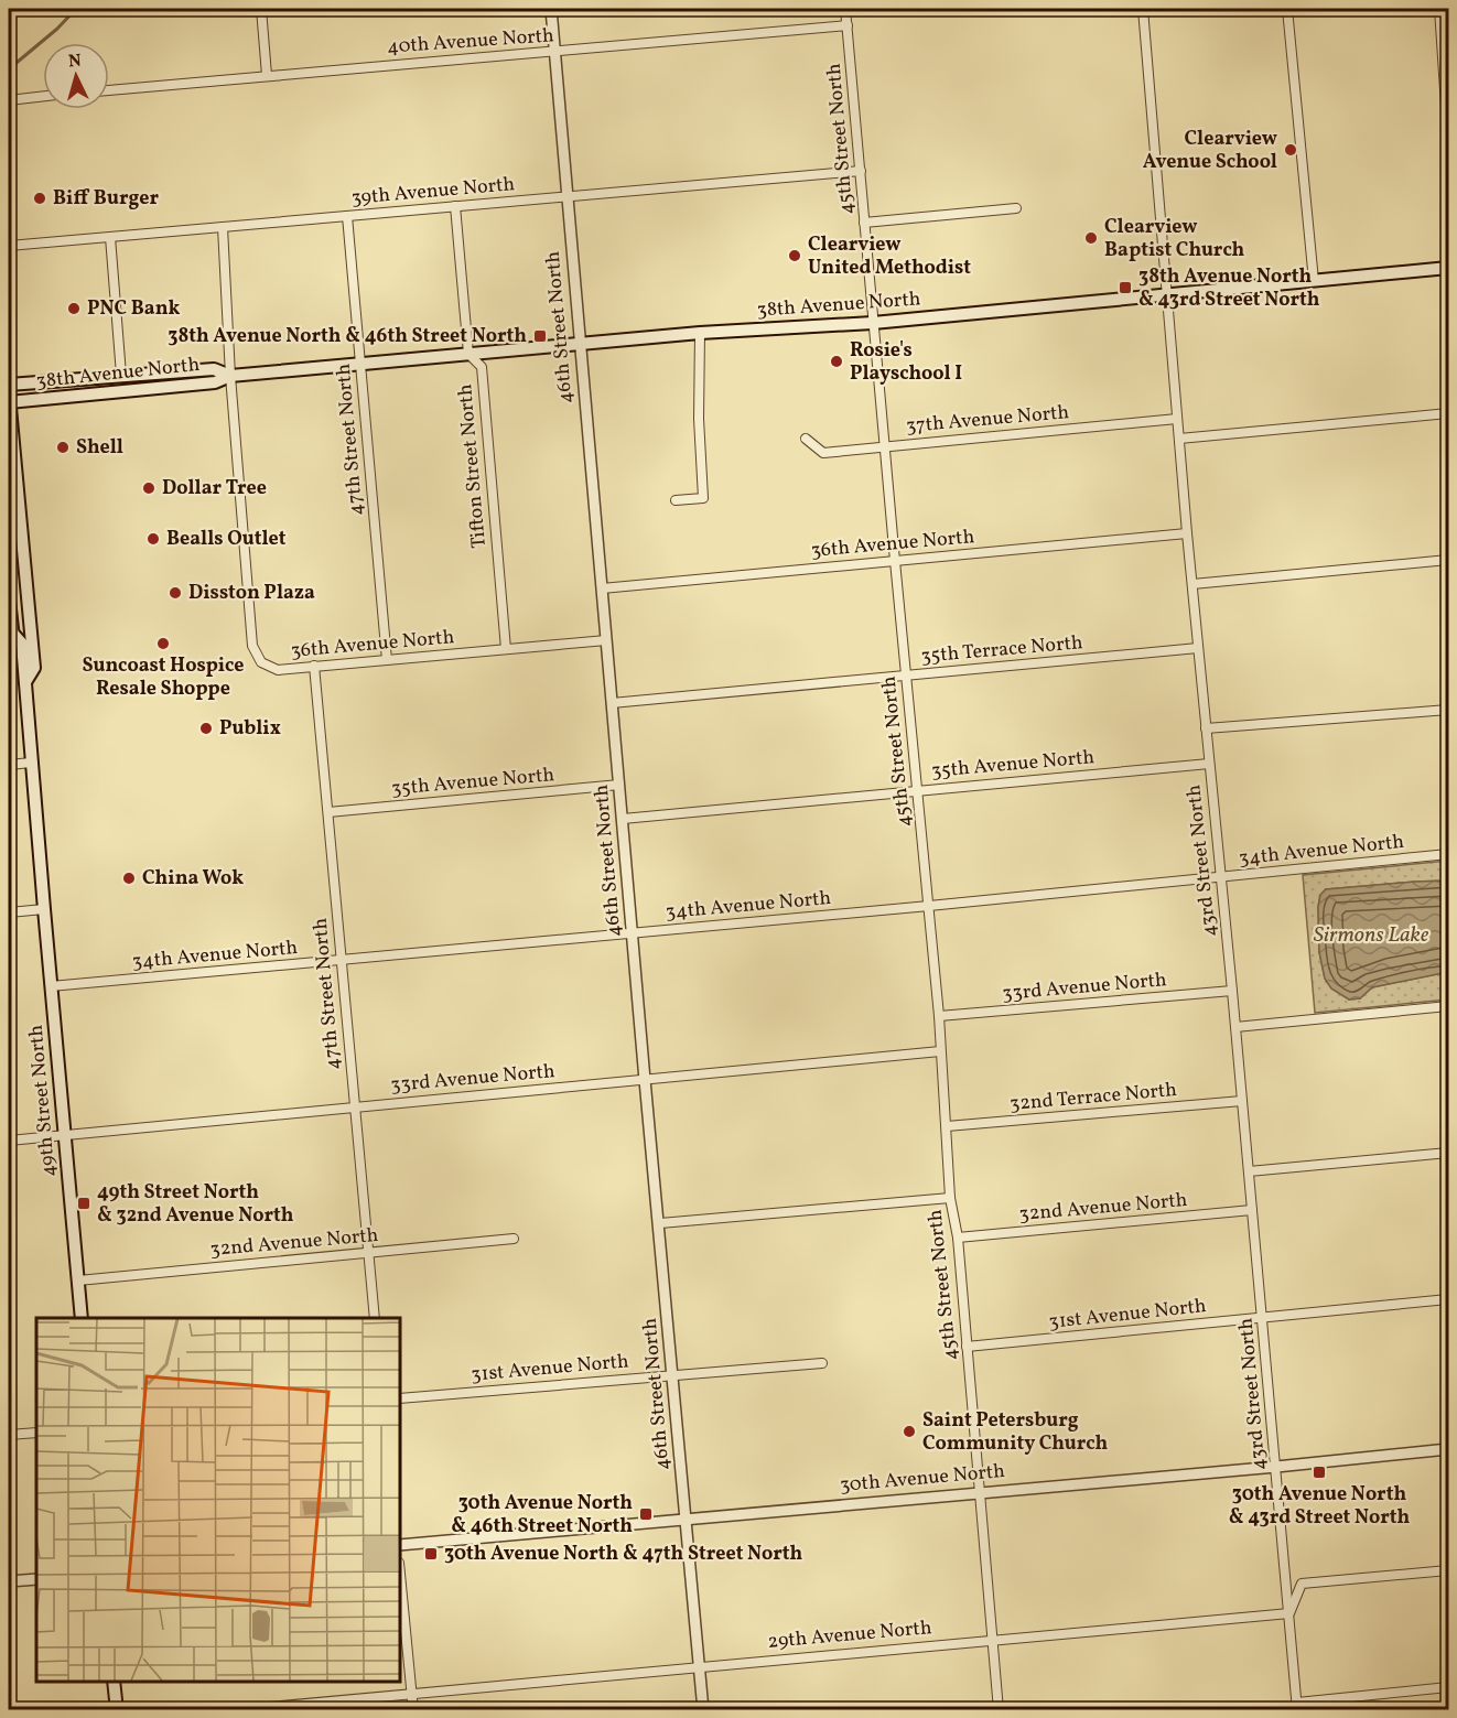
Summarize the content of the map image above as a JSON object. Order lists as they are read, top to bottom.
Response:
{
  "streets": {
    "main road": ["38th Avenue North", "49th Street North"],
    "street": [
      "40th Avenue North",
      "45th Street North",
      "39th Avenue North",
      "46th Street North",
      "37th Avenue North",
      "47th Street North",
      "Tifton Street North",
      "36th Avenue North",
      "35th Terrace North",
      "35th Avenue North",
      "34th Avenue North",
      "43rd Street North",
      "33rd Avenue North",
      "32nd Terrace North",
      "32nd Avenue North",
      "31st Avenue North",
      "30th Avenue North",
      "29th Avenue North"
    ]
  },
  "crossings": [
    ["40th Avenue North", "45th Street North"],
    ["40th Avenue North", "46th Street North"],
    ["45th Street North", "39th Avenue North"],
    ["45th Street North", "38th Avenue North"],
    ["45th Street North", "37th Avenue North"],
    ["45th Street North", "36th Avenue North"],
    ["45th Street North", "35th Terrace North"],
    ["45th Street North", "35th Avenue North"],
    ["45th Street North", "34th Avenue North"],
    ["45th Street North", "33rd Avenue North"],
    ["45th Street North", "32nd Terrace North"],
    ["45th Street North", "32nd Avenue North"],
    ["45th Street North", "31st Avenue North"],
    ["45th Street North", "30th Avenue North"],
    ["45th Street North", "29th Avenue North"],
    ["39th Avenue North", "46th Street North"],
    ["39th Avenue North", "47th Street North"],
    ["39th Avenue North", "Tifton Street North"],
    ["38th Avenue North", "46th Street North"],
    ["38th Avenue North", "47th Street North"],
    ["38th Avenue North", "Tifton Street North"],
    ["38th Avenue North", "36th Avenue North"],
    ["38th Avenue North", "43rd Street North"],
    ["38th Avenue North", "49th Street North"],
    ["46th Street North", "36th Avenue North"],
    ["46th Street North", "35th Terrace North"],
    ["46th Street North", "35th Avenue North"],
    ["46th Street North", "34th Avenue North"],
    ["46th Street North", "33rd Avenue North"],
    ["46th Street North", "31st Avenue North"],
    ["46th Street North", "30th Avenue North"],
    ["46th Street North", "29th Avenue North"],
    ["37th Avenue North", "43rd Street North"],
    ["47th Street North", "36th Avenue North"],
    ["47th Street North", "35th Avenue North"],
    ["47th Street North", "34th Avenue North"],
    ["47th Street North", "33rd Avenue North"],
    ["47th Street North", "32nd Avenue North"],
    ["Tifton Street North", "36th Avenue North"],
    ["36th Avenue North", "43rd Street North"],
    ["35th Terrace North", "43rd Street North"],
    ["35th Avenue North", "43rd Street North"],
    ["34th Avenue North", "43rd Street North"],
    ["34th Avenue North", "49th Street North"],
    ["43rd Street North", "33rd Avenue North"],
    ["43rd Street North", "32nd Terrace North"],
    ["43rd Street North", "32nd Avenue North"],
    ["43rd Street North", "31st Avenue North"],
    ["43rd Street North", "30th Avenue North"],
    ["43rd Street North", "29th Avenue North"],
    ["33rd Avenue North", "49th Street North"],
    ["49th Street North", "32nd Avenue North"]
  ],
  "water": ["Sirmons Lake"],
  "places": {
    "other": [
      "Clearview Avenue School",
      "Biff Burger",
      "Clearview Baptist Church",
      "Clearview United Methodist",
      "PNC Bank",
      "Rosie's Playschool I",
      "Shell",
      "Dollar Tree",
      "Bealls Outlet",
      "Disston Plaza",
      "Suncoast Hospice Resale Shoppe",
      "Publix",
      "China Wok",
      "Saint Petersburg Community Church"
    ],
    "transit": [
      "38th Avenue North & 43rd Street North",
      "38th Avenue North & 46th Street North",
      "49th Street North & 32nd Avenue North",
      "30th Avenue North & 43rd Street North",
      "30th Avenue North & 46th Street North",
      "30th Avenue North & 47th Street North"
    ]
  },
  "north": "top"
}
